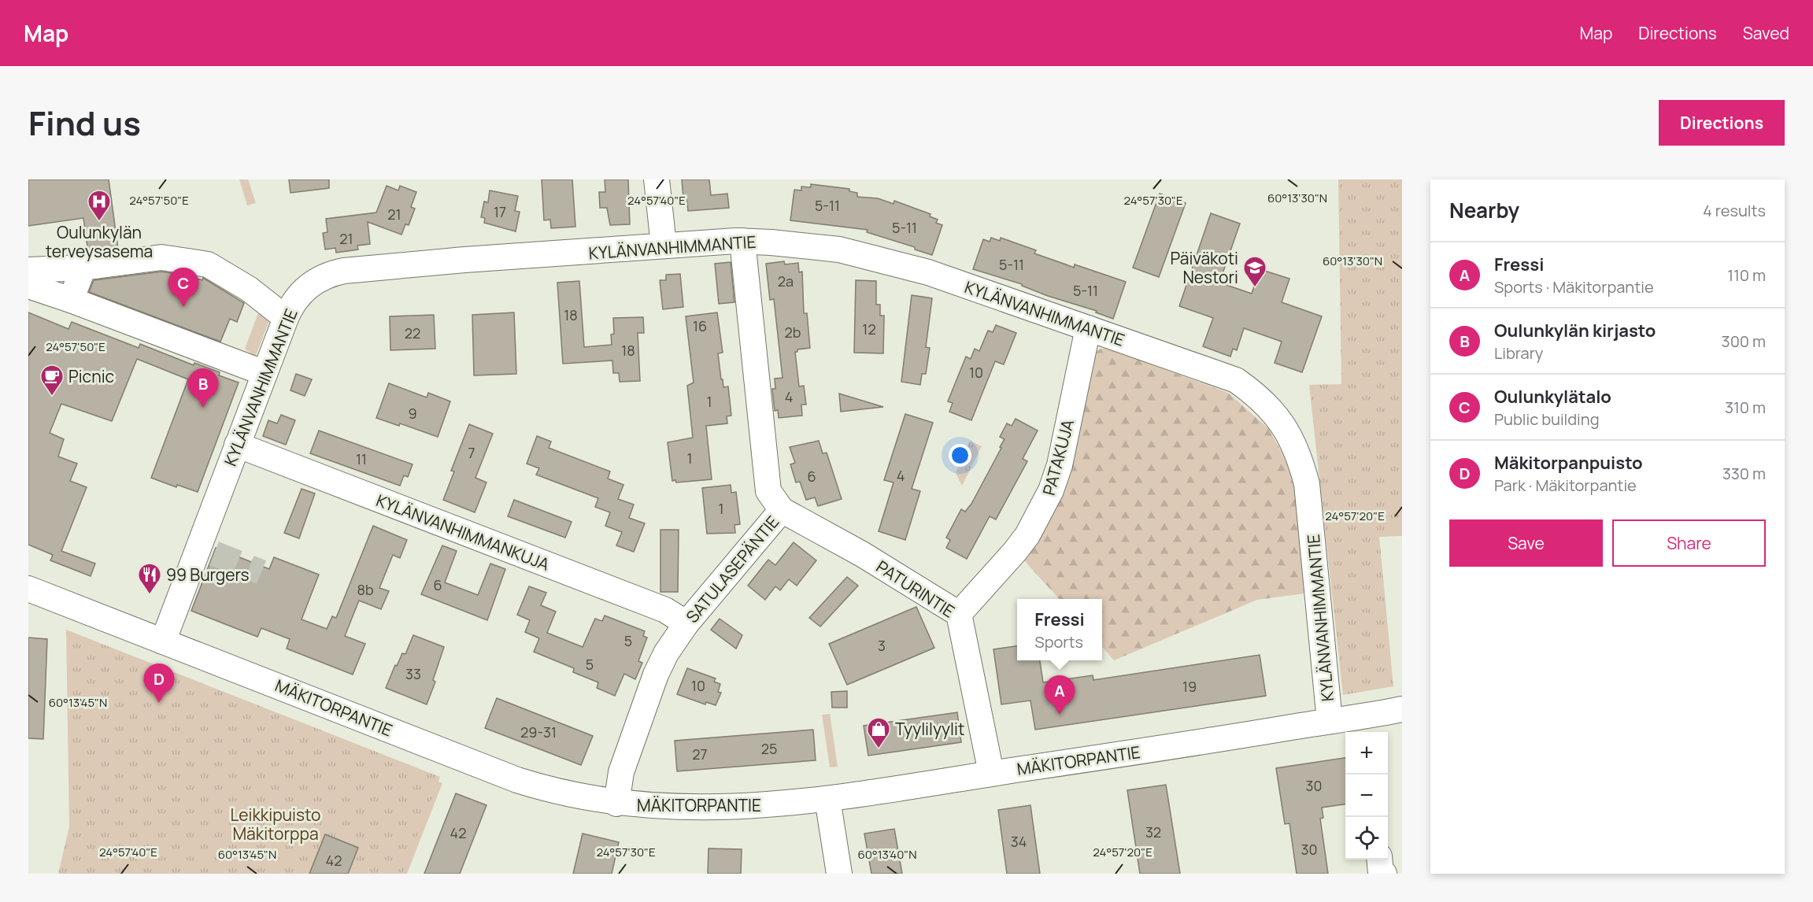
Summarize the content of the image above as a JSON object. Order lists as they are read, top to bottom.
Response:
{
  "streets": {
    "street": [
      "KYLÄNVANHIMMANTIE",
      "PATAKUJA",
      "KYLÄNVANHIMMANKUJA",
      "SATULASEPÄNTIE",
      "PATURINTIE",
      "MÄKITORPANTIE"
    ]
  },
  "crossings": [
    ["KYLÄNVANHIMMANTIE", "PATAKUJA"],
    ["KYLÄNVANHIMMANTIE", "KYLÄNVANHIMMANKUJA"],
    ["KYLÄNVANHIMMANTIE", "SATULASEPÄNTIE"],
    ["KYLÄNVANHIMMANTIE", "MÄKITORPANTIE"],
    ["PATAKUJA", "PATURINTIE"],
    ["KYLÄNVANHIMMANKUJA", "SATULASEPÄNTIE"],
    ["SATULASEPÄNTIE", "PATURINTIE"],
    ["SATULASEPÄNTIE", "MÄKITORPANTIE"],
    ["PATURINTIE", "MÄKITORPANTIE"]
  ],
  "parks": ["Leikkipuisto Mäkitorppa"],
  "places": {
    "hospital": ["Oulunkylän terveysasema"],
    "school or university": ["Päiväkoti Nestori"],
    "cafe": ["Picnic"],
    "restaurant": ["99 Burgers"],
    "shop": ["Tyylilyylit"]
  },
  "house_numbers": [
    "5-11",
    "17",
    "21",
    "5-11",
    "21",
    "5-11",
    "2a",
    "5-11",
    "18",
    "16",
    "12",
    "2b",
    "22",
    "18",
    "10",
    "4",
    "1",
    "9",
    "7",
    "1",
    "11",
    "4",
    "6",
    "1",
    "6",
    "8b",
    "5",
    "3",
    "5",
    "33",
    "10",
    "19",
    "29-31",
    "25",
    "27",
    "30",
    "32",
    "42",
    "34",
    "30",
    "42"
  ],
  "page": {
    "header": "Map",
    "nav": ["Map", "Directions", "Saved"],
    "title": "Find us",
    "buttons": [
      "Directions",
      ["Save", "Share"]
    ],
    "heading": ["Nearby", "4 results"],
    "list": [
      {
        "mark": "A",
        "name": "Fressi",
        "note": "Sports · Mäkitorpantie",
        "value": "110 m"
      },
      {
        "mark": "B",
        "name": "Oulunkylän kirjasto",
        "note": "Library",
        "value": "300 m"
      },
      {
        "mark": "C",
        "name": "Oulunkylätalo",
        "note": "Public building",
        "value": "310 m"
      },
      {
        "mark": "D",
        "name": "Mäkitorpanpuisto",
        "note": "Park · Mäkitorpantie",
        "value": "330 m"
      }
    ],
    "pins": [
      "C",
      "B",
      "D",
      "A"
    ],
    "popup": ["Fressi", "Sports"],
    "map_buttons": ["+", "−"]
  },
  "coordinates": [
    "60°13'30\"N",
    "24°57'50\"E",
    "24°57'40\"E",
    "24°57'30\"E",
    "24°57'20\"E",
    "60°13'45\"N",
    "60°13'40\"N"
  ]
}
